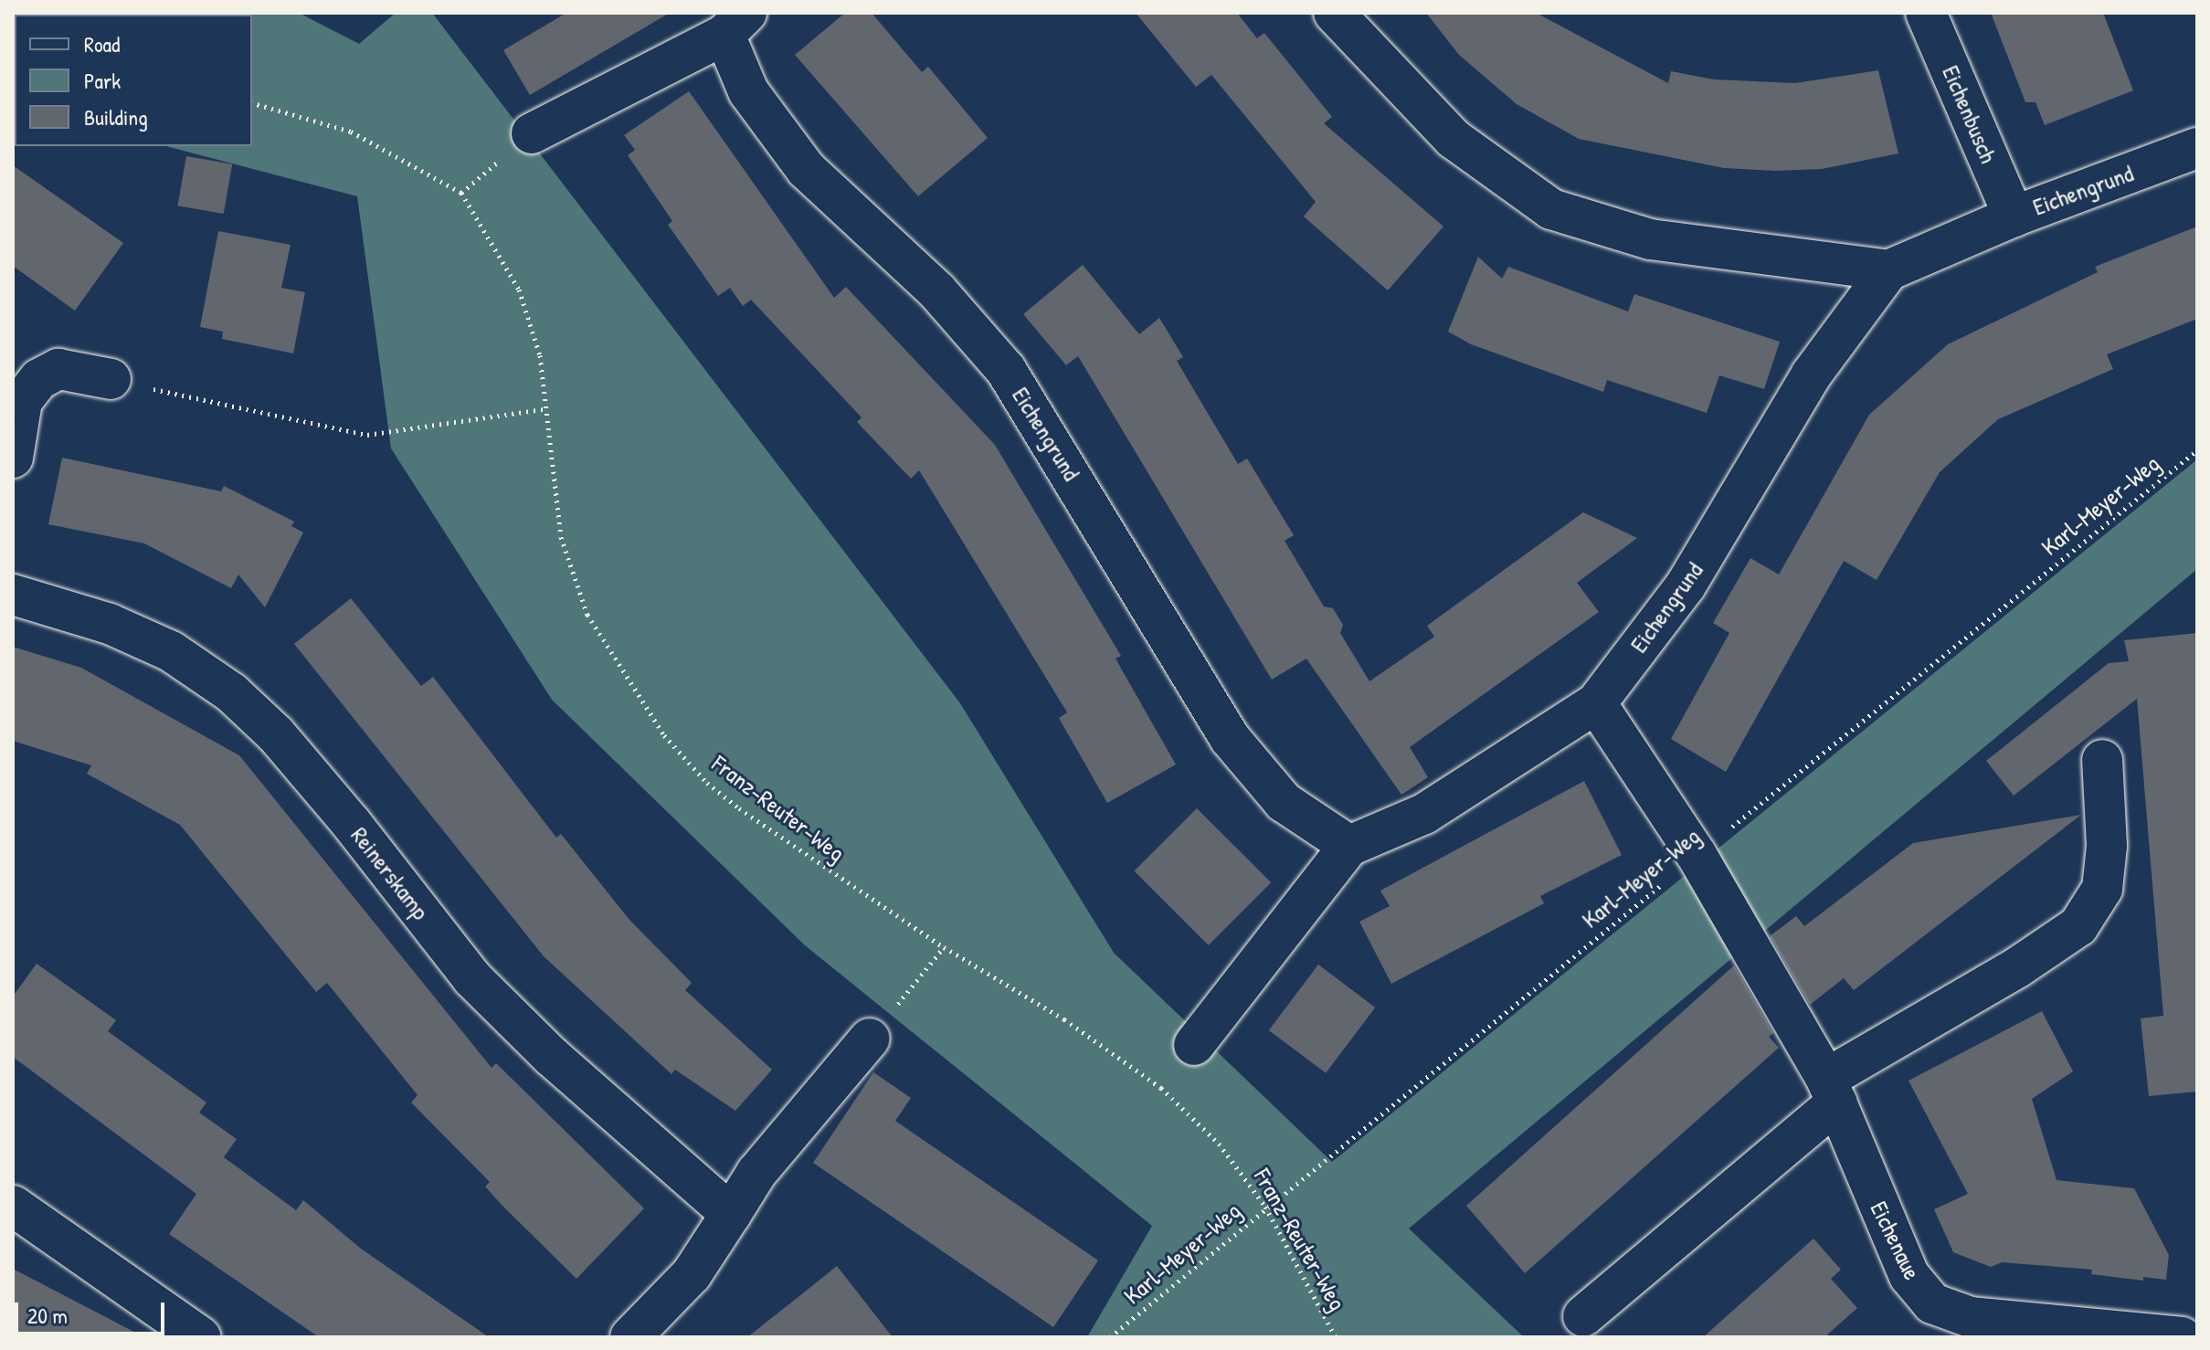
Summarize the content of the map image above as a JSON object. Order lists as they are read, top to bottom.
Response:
{
  "streets": {
    "street": [
      "Eichenbusch",
      "Eichengrund",
      "Reinerskamp",
      "Eichenaue"
    ],
    "path": ["Karl-Meyer-Weg", "Franz-Reuter-Weg"]
  },
  "crossings": [
    ["Eichenbusch", "Eichengrund"],
    ["Eichengrund", "Eichenaue"],
    ["Karl-Meyer-Weg", "Franz-Reuter-Weg"],
    ["Karl-Meyer-Weg", "Eichenaue"]
  ],
  "legend": ["Road", "Park", "Building"],
  "scale_bar": "20 m"
}
